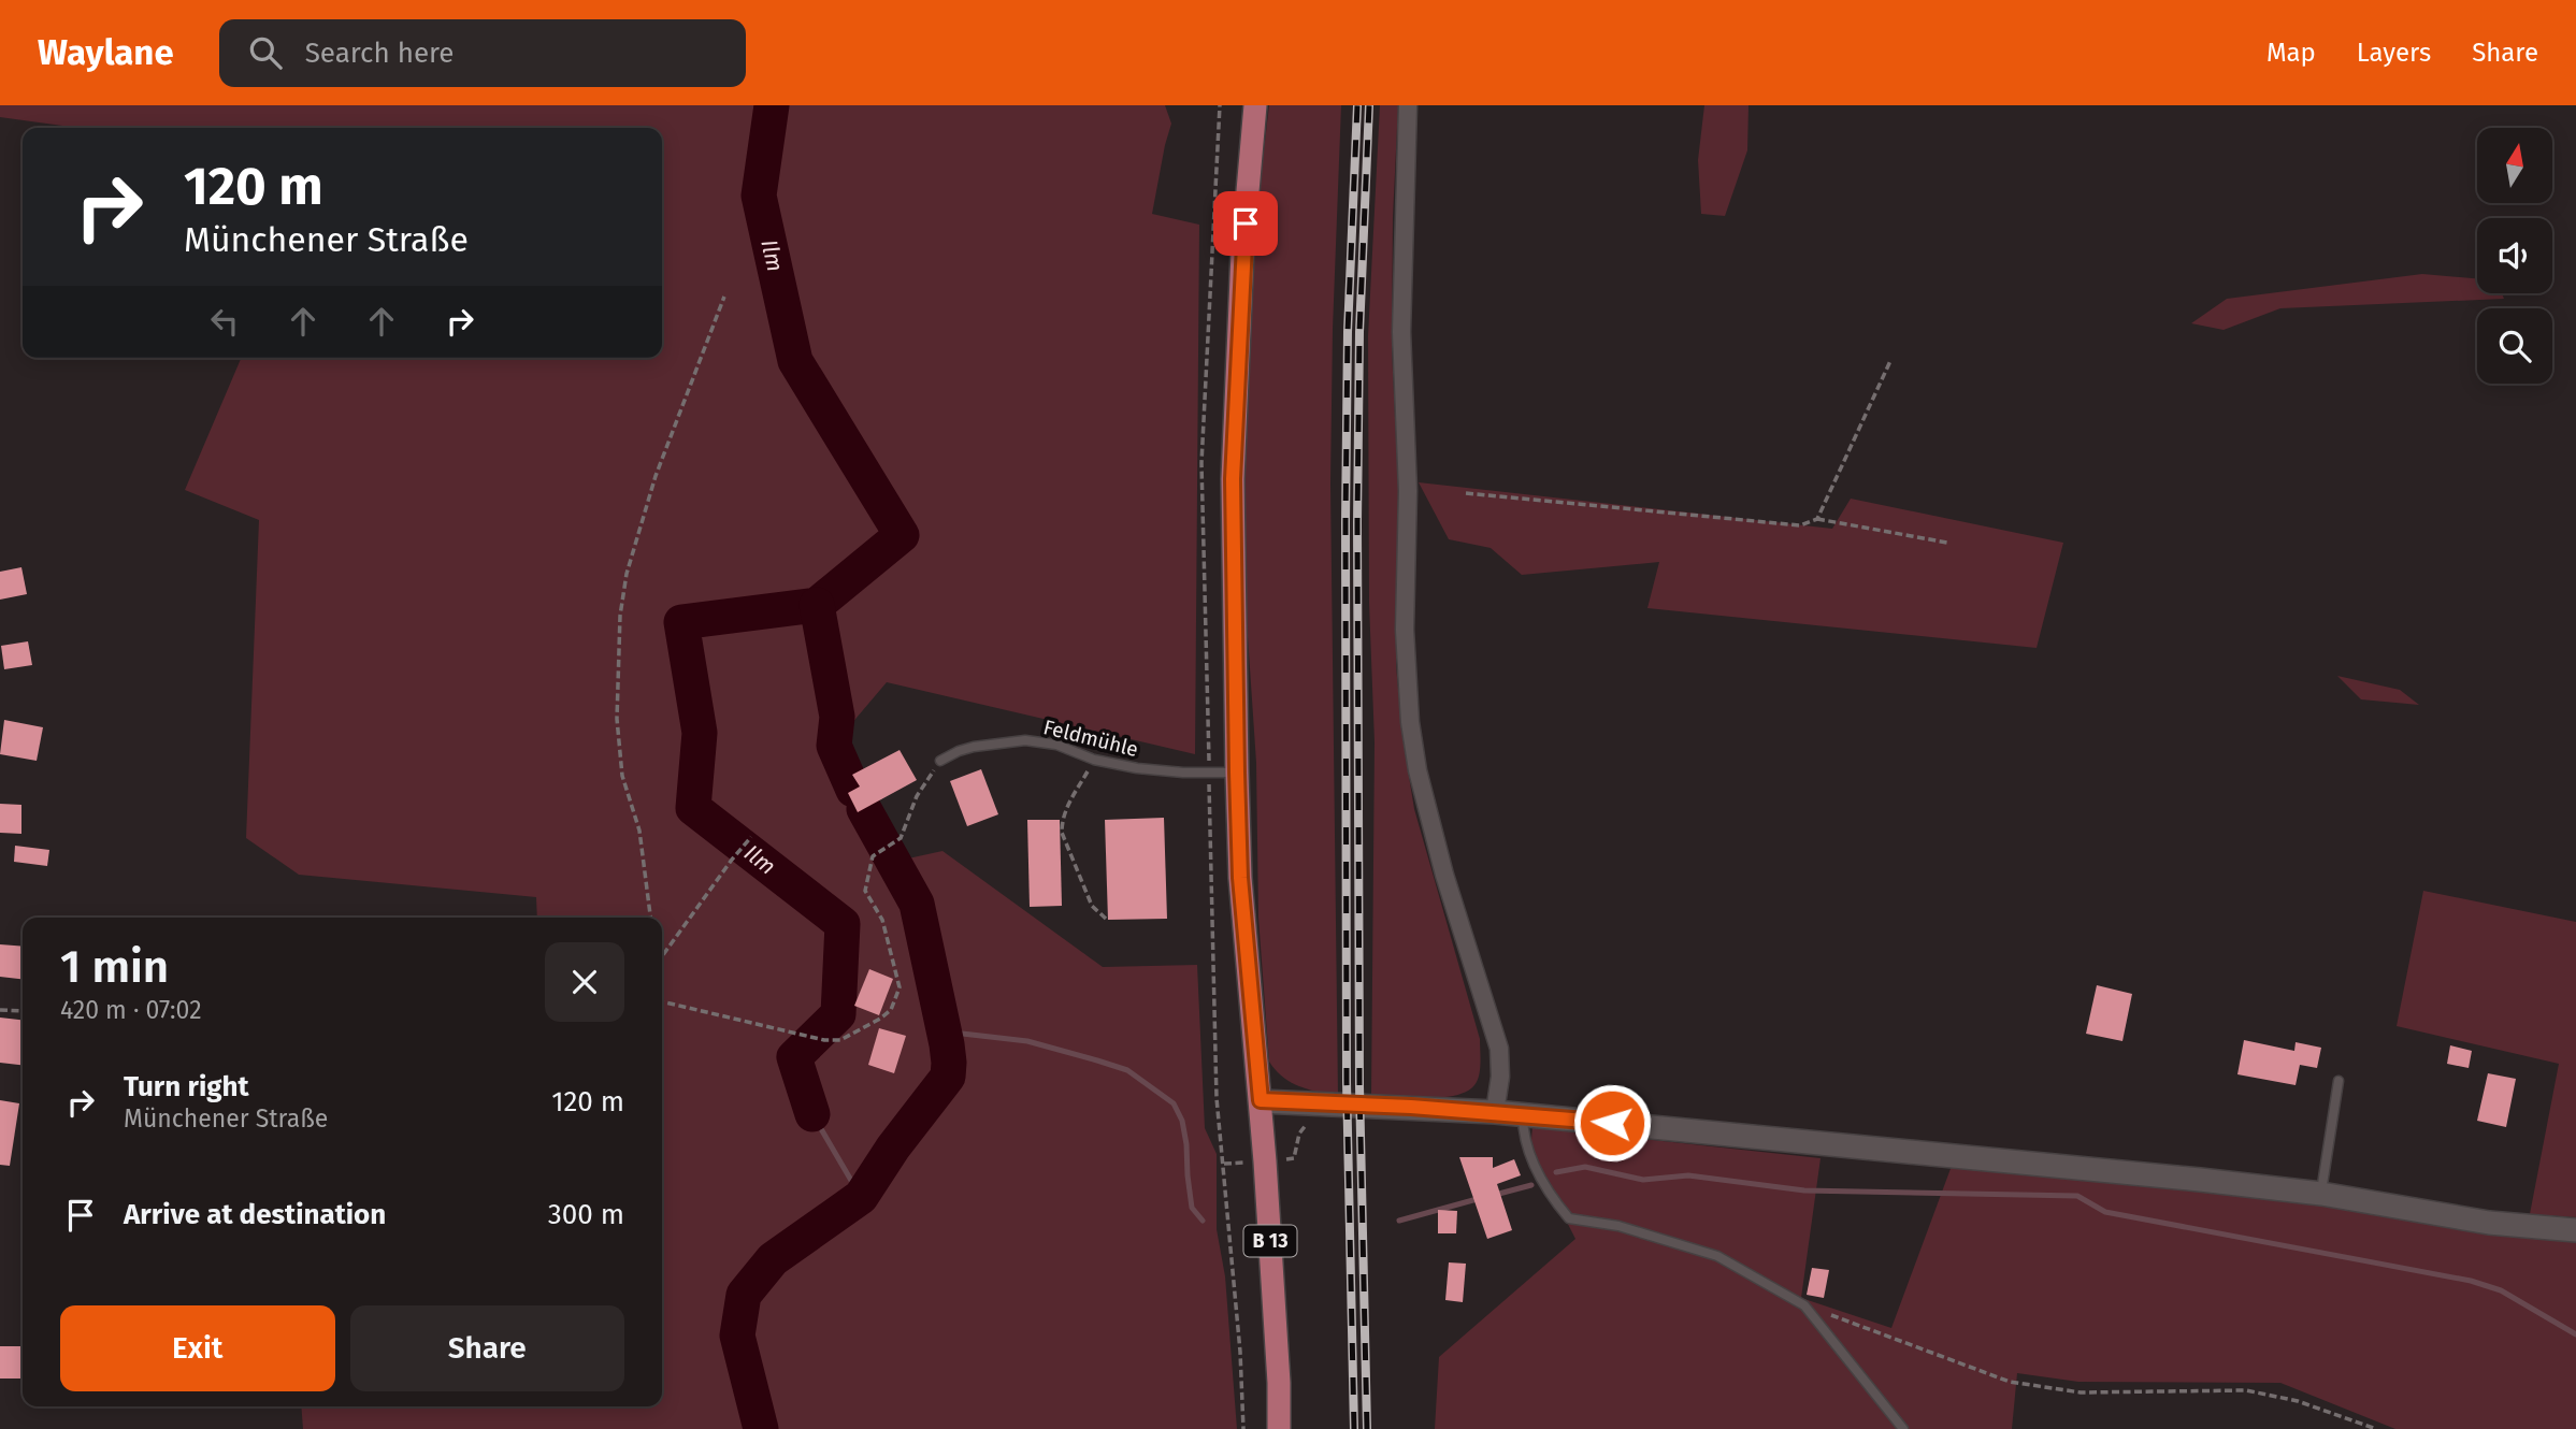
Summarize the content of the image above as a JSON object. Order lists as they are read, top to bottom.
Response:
{
  "streets": {
    "main road": ["B 13"],
    "lane": ["Feldmühle"]
  },
  "crossings": [
    ["Feldmühle", "B 13"]
  ],
  "water": ["Ilm"],
  "north": "top",
  "page": {
    "header": "Waylane",
    "search": "Search here",
    "nav": ["Map", "Layers", "Share"],
    "turn": ["120 m", "Münchener Straße"],
    "heading": ["1 min", "420 m · 07:02"],
    "list": [
      {
        "name": "Turn right",
        "note": "Münchener Straße",
        "value": "120 m"
      },
      {
        "name": "Arrive at destination",
        "value": "300 m"
      }
    ],
    "buttons": ["Exit", "Share"]
  }
}
